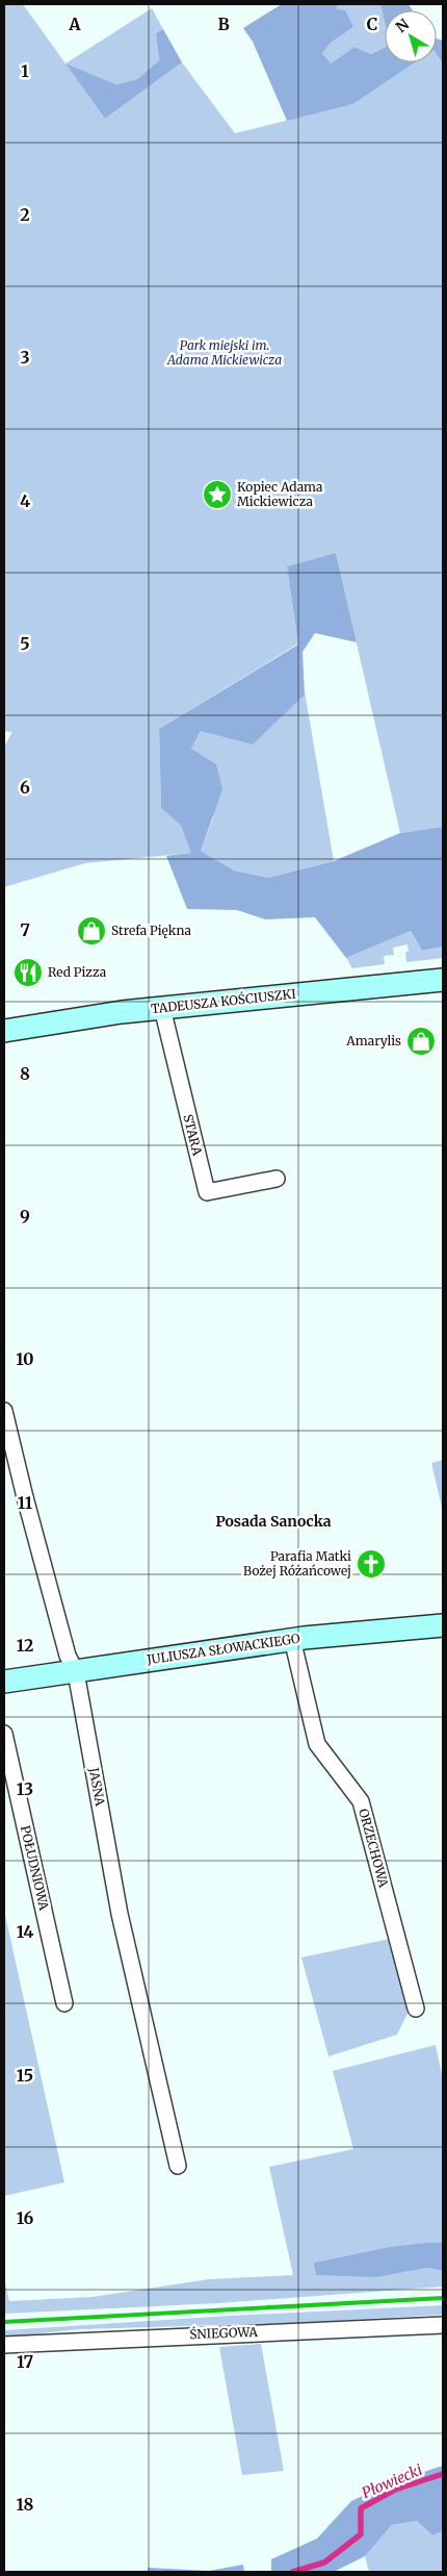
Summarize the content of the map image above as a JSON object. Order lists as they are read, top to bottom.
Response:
{
  "streets": {
    "street": [
      "TADEUSZA KOŚCIUSZKI",
      "STARA",
      "JULIUSZA SŁOWACKIEGO",
      "JASNA",
      "ORZECHOWA",
      "POŁUDNIOWA",
      "ŚNIEGOWA"
    ]
  },
  "crossings": [
    ["TADEUSZA KOŚCIUSZKI", "STARA"],
    ["JULIUSZA SŁOWACKIEGO", "JASNA"],
    ["JULIUSZA SŁOWACKIEGO", "ORZECHOWA"]
  ],
  "districts": ["Posada Sanocka"],
  "water": ["Płowiecki"],
  "parks": ["Park miejski im. Adama Mickiewicza"],
  "places": {
    "place": ["Kopiec Adama Mickiewicza"],
    "shop": ["Strefa Piękna", "Amarylis"],
    "restaurant": ["Red Pizza"],
    "church": ["Parafia Matki Bożej Różańcowej"]
  },
  "north": "top left",
  "grid": {
    "columns": ["A", "B", "C"],
    "rows": [
      "1",
      "2",
      "3",
      "4",
      "5",
      "6",
      "7",
      "8",
      "9",
      "10",
      "11",
      "12",
      "13",
      "14",
      "15",
      "16",
      "17",
      "18"
    ]
  }
}
